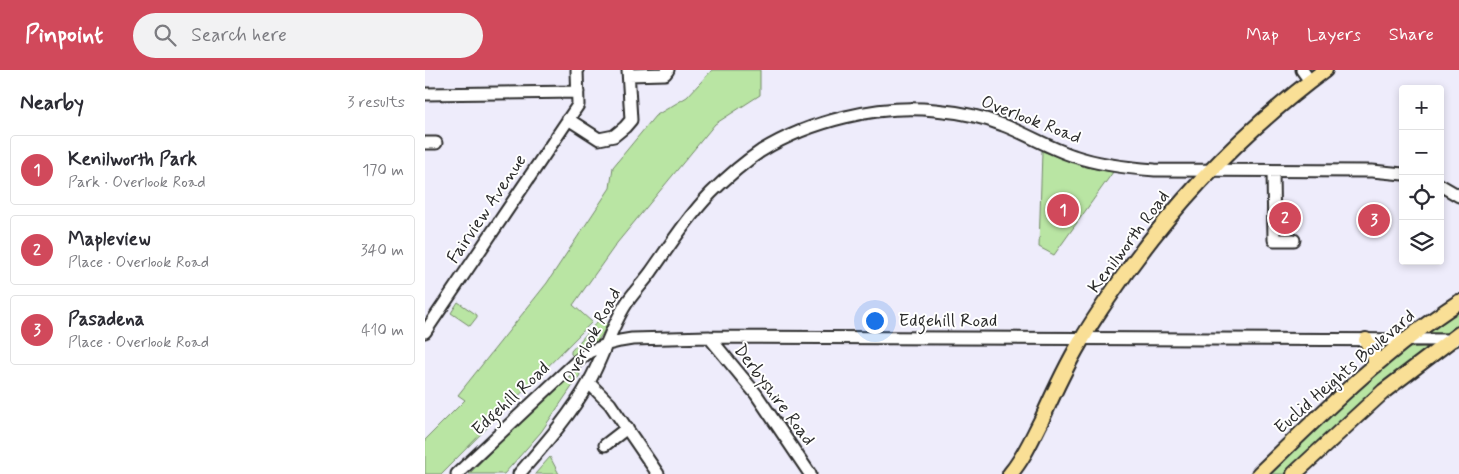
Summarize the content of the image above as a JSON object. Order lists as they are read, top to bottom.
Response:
{
  "streets": {
    "main road": ["Kenilworth Road", "Euclid Heights Boulevard"],
    "street": [
      "Overlook Road",
      "Fairview Avenue",
      "Edgehill Road",
      "Derbyshire Road"
    ]
  },
  "crossings": [
    ["Overlook Road", "Kenilworth Road"],
    ["Overlook Road", "Edgehill Road"],
    ["Kenilworth Road", "Edgehill Road"],
    ["Edgehill Road", "Euclid Heights Boulevard"],
    ["Edgehill Road", "Derbyshire Road"]
  ],
  "page": {
    "header": "Pinpoint",
    "search": "Search here",
    "nav": ["Map", "Layers", "Share"],
    "heading": ["Nearby", "3 results"],
    "map_buttons": ["+", "−"],
    "list": [
      {
        "mark": "1",
        "name": "Kenilworth Park",
        "note": "Park · Overlook Road",
        "value": "170 m"
      },
      {
        "mark": "2",
        "name": "Mapleview",
        "note": "Place · Overlook Road",
        "value": "340 m"
      },
      {
        "mark": "3",
        "name": "Pasadena",
        "note": "Place · Overlook Road",
        "value": "410 m"
      }
    ],
    "pins": ["1", "2", "3"]
  }
}
